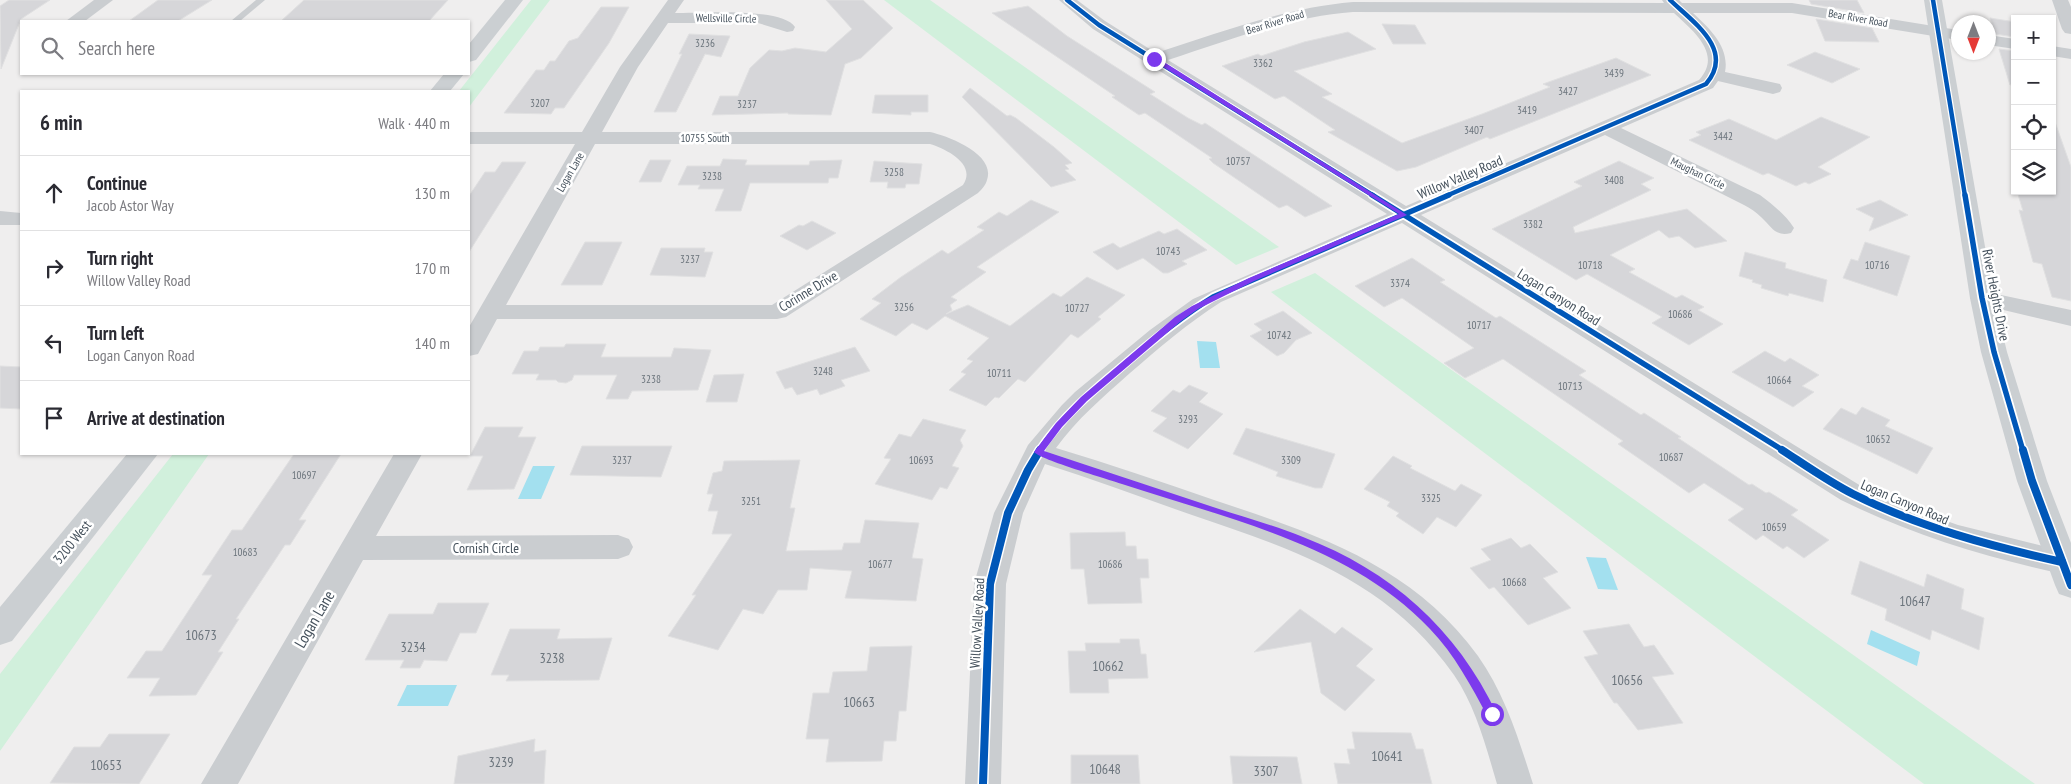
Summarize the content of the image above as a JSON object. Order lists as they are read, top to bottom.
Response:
{
  "streets": {
    "street": [
      "Wellsville Circle",
      "Bear River Road",
      "10755 South",
      "Logan Lane",
      "Maughan Circle",
      "Willow Valley Road",
      "Corinne Drive",
      "River Heights Drive",
      "Logan Canyon Road",
      "3200 West",
      "Cornish Circle"
    ]
  },
  "crossings": [
    ["Wellsville Circle", "Logan Lane"],
    ["Bear River Road", "River Heights Drive"],
    ["Bear River Road", "Logan Canyon Road"],
    ["10755 South", "Logan Lane"],
    ["10755 South", "Corinne Drive"],
    ["Logan Lane", "Corinne Drive"],
    ["Logan Lane", "Cornish Circle"],
    ["Maughan Circle", "Willow Valley Road"],
    ["Willow Valley Road", "Logan Canyon Road"],
    ["River Heights Drive", "Logan Canyon Road"]
  ],
  "house_numbers": [
    "3236",
    "3362",
    "3439",
    "3427",
    "3207",
    "3237",
    "3419",
    "3407",
    "3442",
    "10757",
    "3258",
    "3238",
    "3408",
    "3382",
    "10743",
    "3237",
    "10718",
    "10716",
    "3374",
    "3256",
    "10727",
    "10686",
    "10717",
    "10742",
    "3248",
    "10711",
    "3238",
    "10664",
    "10713",
    "3293",
    "10652",
    "10687",
    "3237",
    "10693",
    "3309",
    "10697",
    "3325",
    "3251",
    "10659",
    "10683",
    "10677",
    "10686",
    "10668",
    "10647",
    "10673",
    "3234",
    "3238",
    "10662",
    "10656",
    "10663",
    "10641",
    "3239",
    "10653",
    "10648",
    "3307"
  ],
  "north": "bottom",
  "page": {
    "map_buttons": ["+", "−"],
    "search": "Search here",
    "heading": ["6 min", "Walk · 440 m"],
    "list": [
      ["Continue", "Jacob Astor Way", "130 m"],
      ["Turn right", "Willow Valley Road", "170 m"],
      ["Turn left", "Logan Canyon Road", "140 m"],
      "Arrive at destination"
    ]
  }
}
